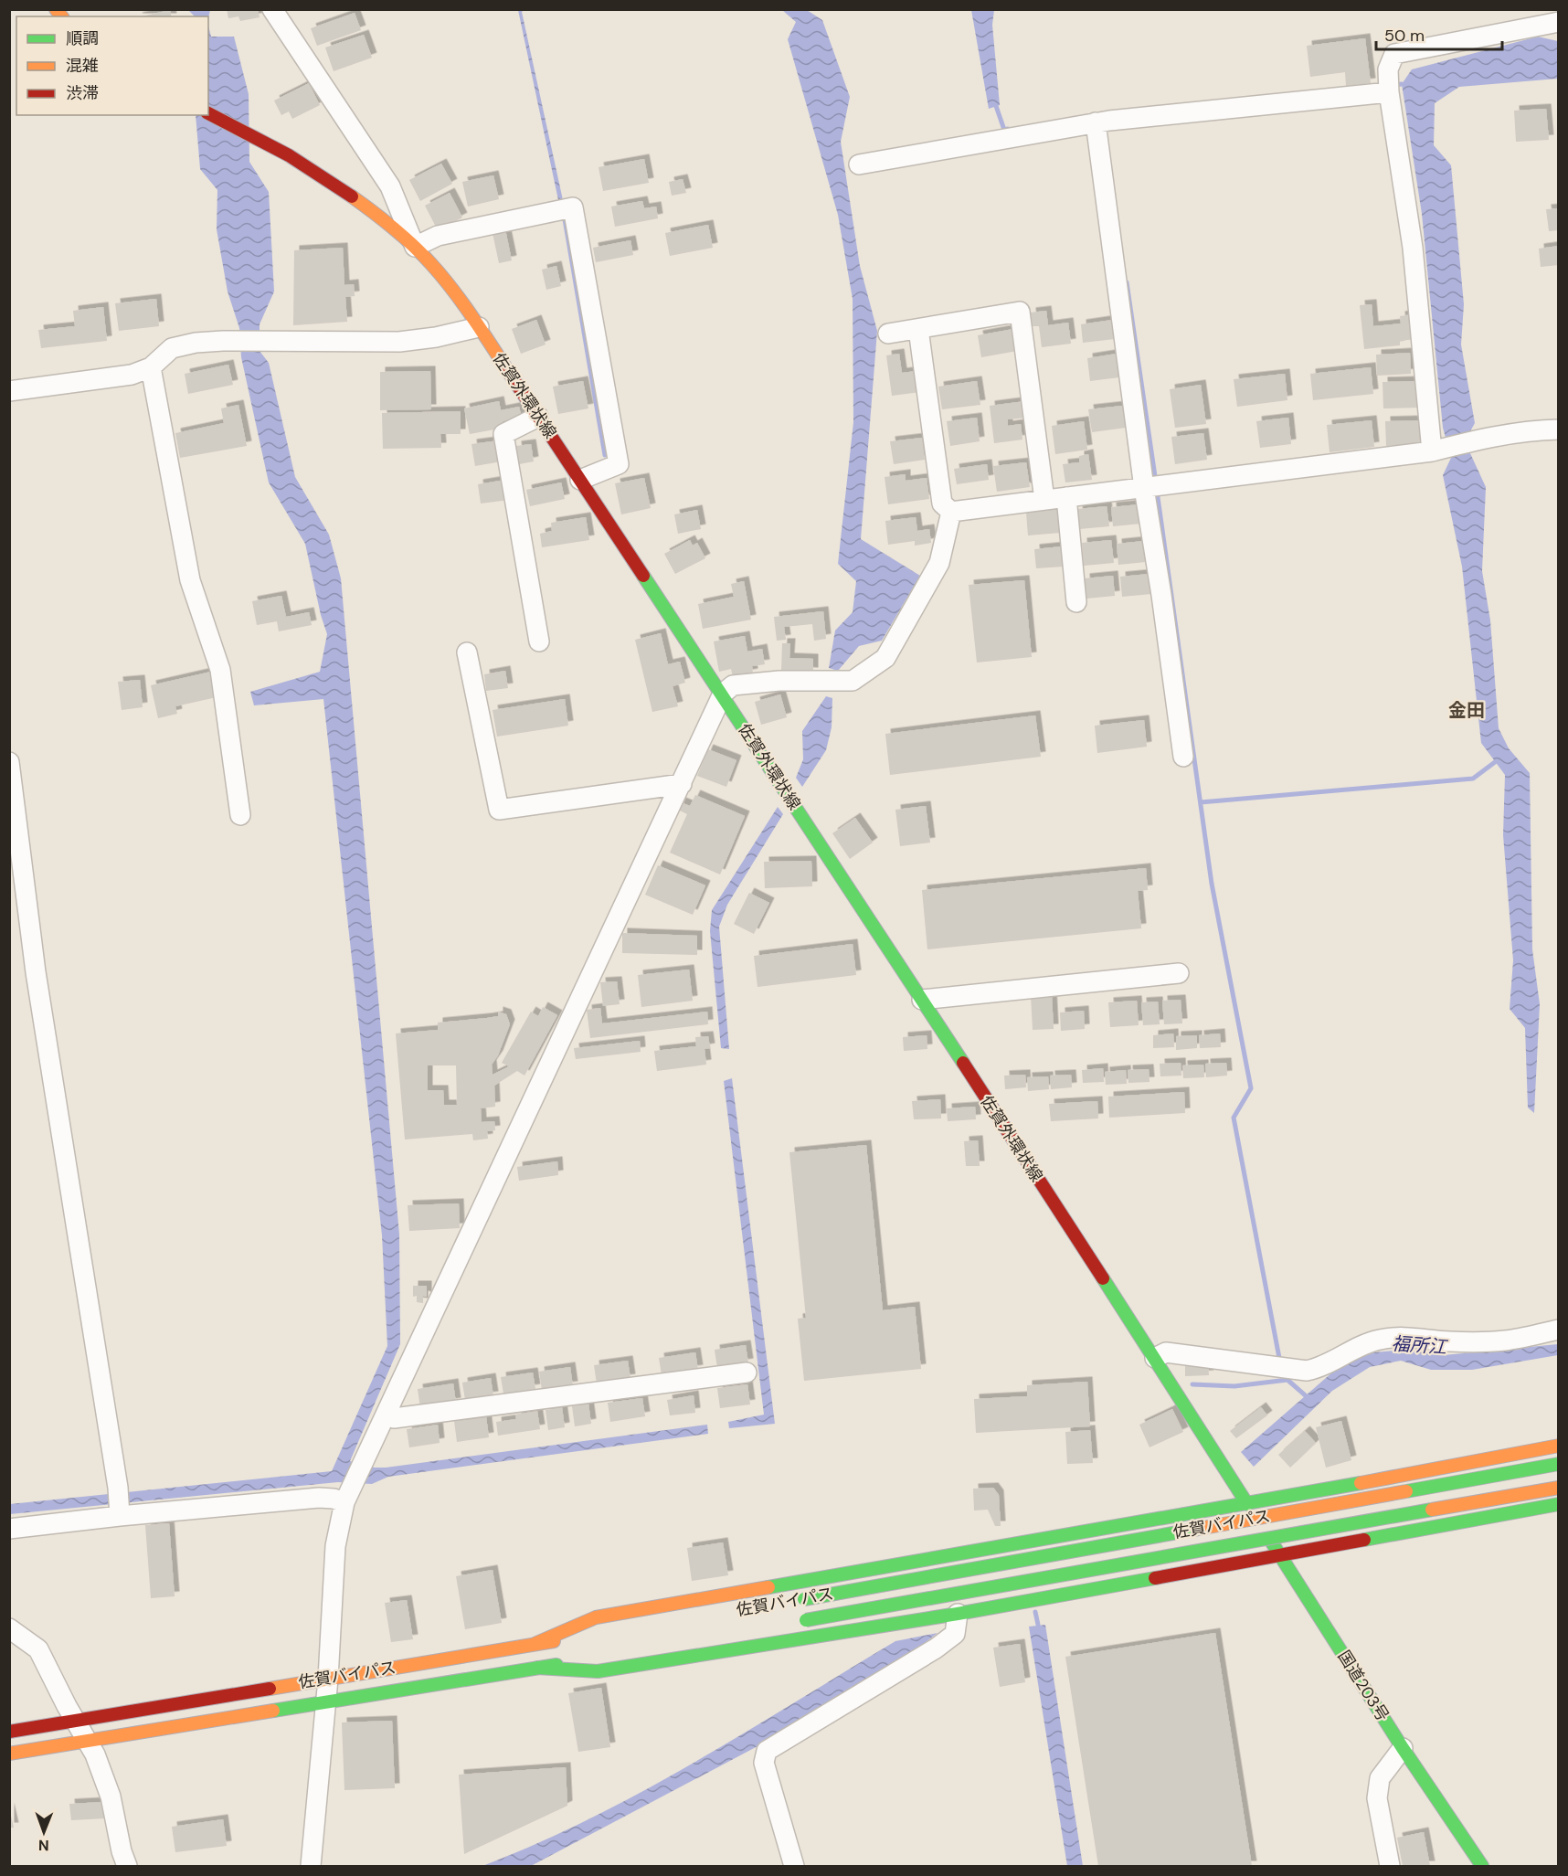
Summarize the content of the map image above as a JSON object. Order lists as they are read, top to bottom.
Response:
{
  "streets": {
    "main road": ["佐賀外環状線", "佐賀バイパス", "国道203号"]
  },
  "crossings": [
    ["佐賀外環状線", "国道203号"]
  ],
  "districts": ["金田"],
  "water": ["福所江"],
  "legend": ["順調", "混雑", "渋滞"],
  "scale_bar": "50 m",
  "north": "bottom"
}
